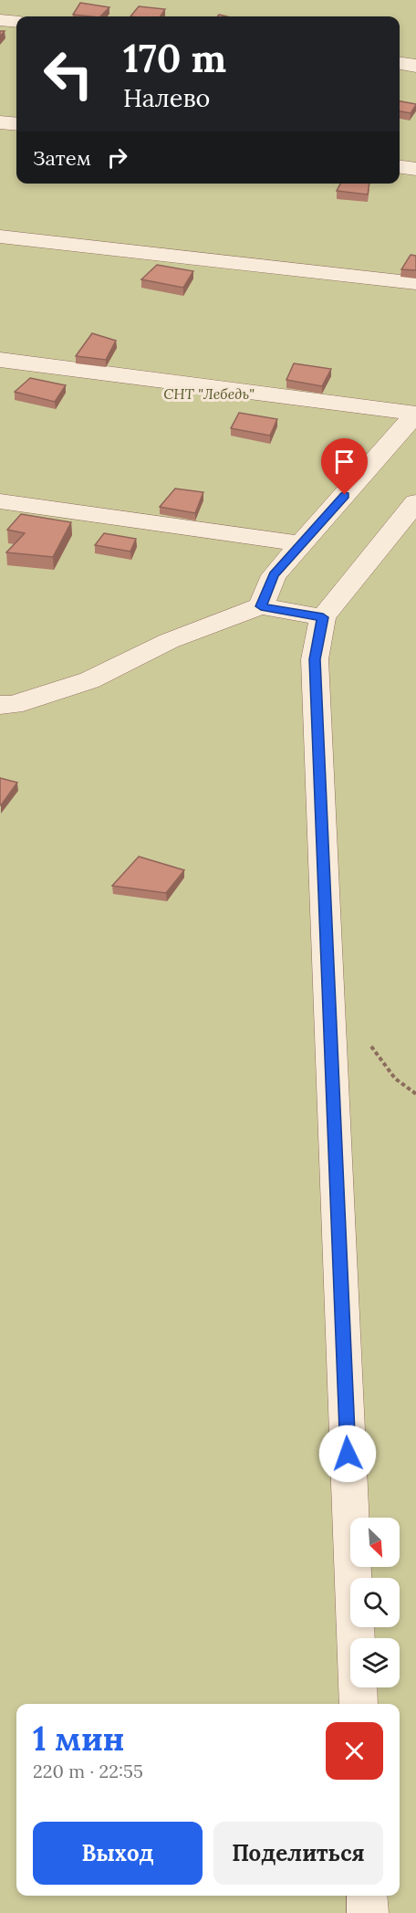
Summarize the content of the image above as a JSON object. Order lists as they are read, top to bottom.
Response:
{
  "parks": ["СНТ \"Лебедь\""],
  "north": "bottom right",
  "page": {
    "turn": ["170 m", "Налево"],
    "then": "Затем",
    "heading": ["1 мин", "220 m · 22:55"],
    "buttons": ["Выход", "Поделиться"]
  }
}
